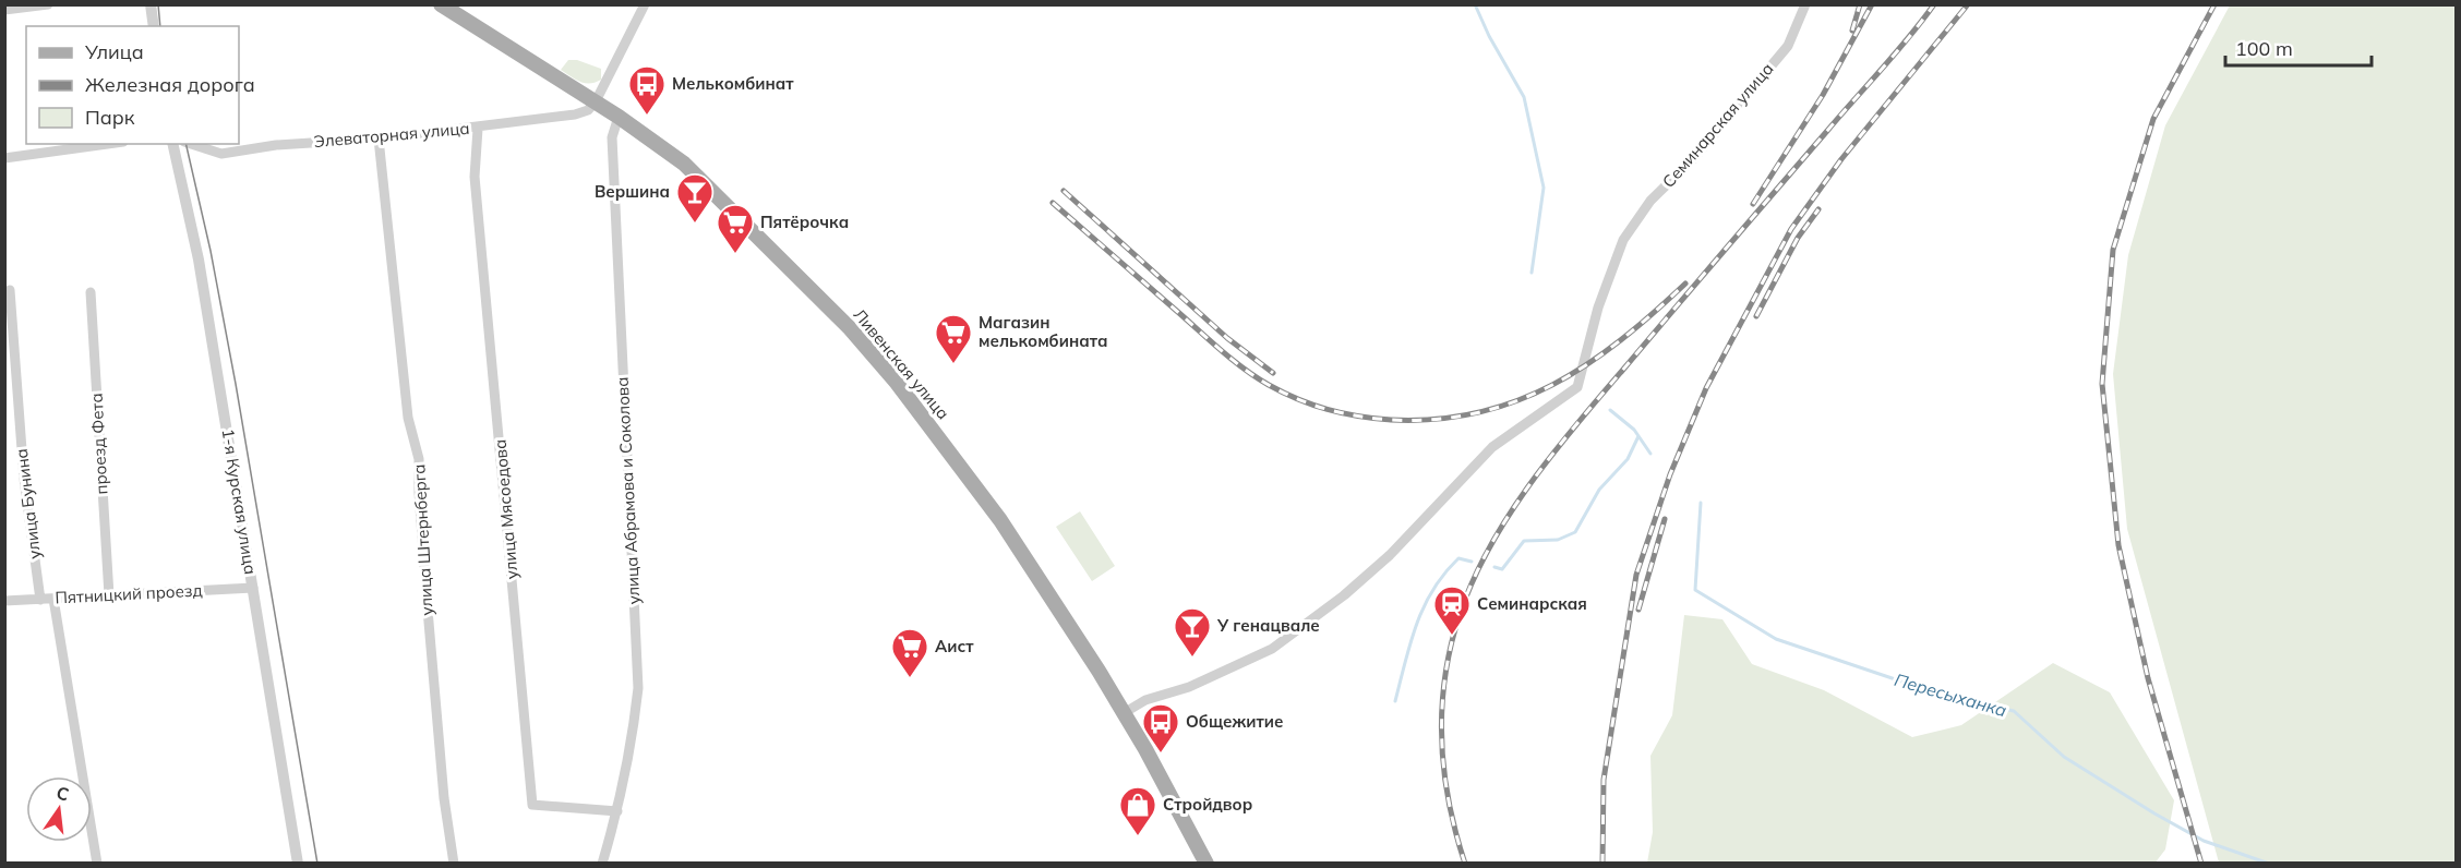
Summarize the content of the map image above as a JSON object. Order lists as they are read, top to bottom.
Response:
{
  "streets": {
    "main road": ["Ливенская улица"],
    "street": [
      "Семинарская улица",
      "Элеваторная улица",
      "проезд Фета",
      "улица Абрамова и Соколова",
      "1-я Курская улица",
      "улица Бунина",
      "улица Мясоедова",
      "улица Штернберга",
      "Пятницкий проезд"
    ]
  },
  "crossings": [
    ["Семинарская улица", "Ливенская улица"],
    ["Элеваторная улица", "Ливенская улица"],
    ["Элеваторная улица", "улица Мясоедова"],
    ["Элеваторная улица", "улица Штернберга"],
    ["Ливенская улица", "улица Абрамова и Соколова"],
    ["проезд Фета", "Пятницкий проезд"],
    ["улица Абрамова и Соколова", "улица Мясоедова"],
    ["1-я Курская улица", "Пятницкий проезд"],
    ["улица Бунина", "Пятницкий проезд"]
  ],
  "water": ["Пересыханка"],
  "places": {
    "bus stop": ["Мелькомбинат", "Общежитие"],
    "bar": ["Вершина", "У генацвале"],
    "supermarket": ["Пятёрочка", "Магазин мелькомбината", "Аист"],
    "station": ["Семинарская"],
    "shop": ["Стройдвор"]
  },
  "legend": ["Улица", "Железная дорога", "Парк"],
  "scale_bar": "100 m",
  "north": "top"
}
